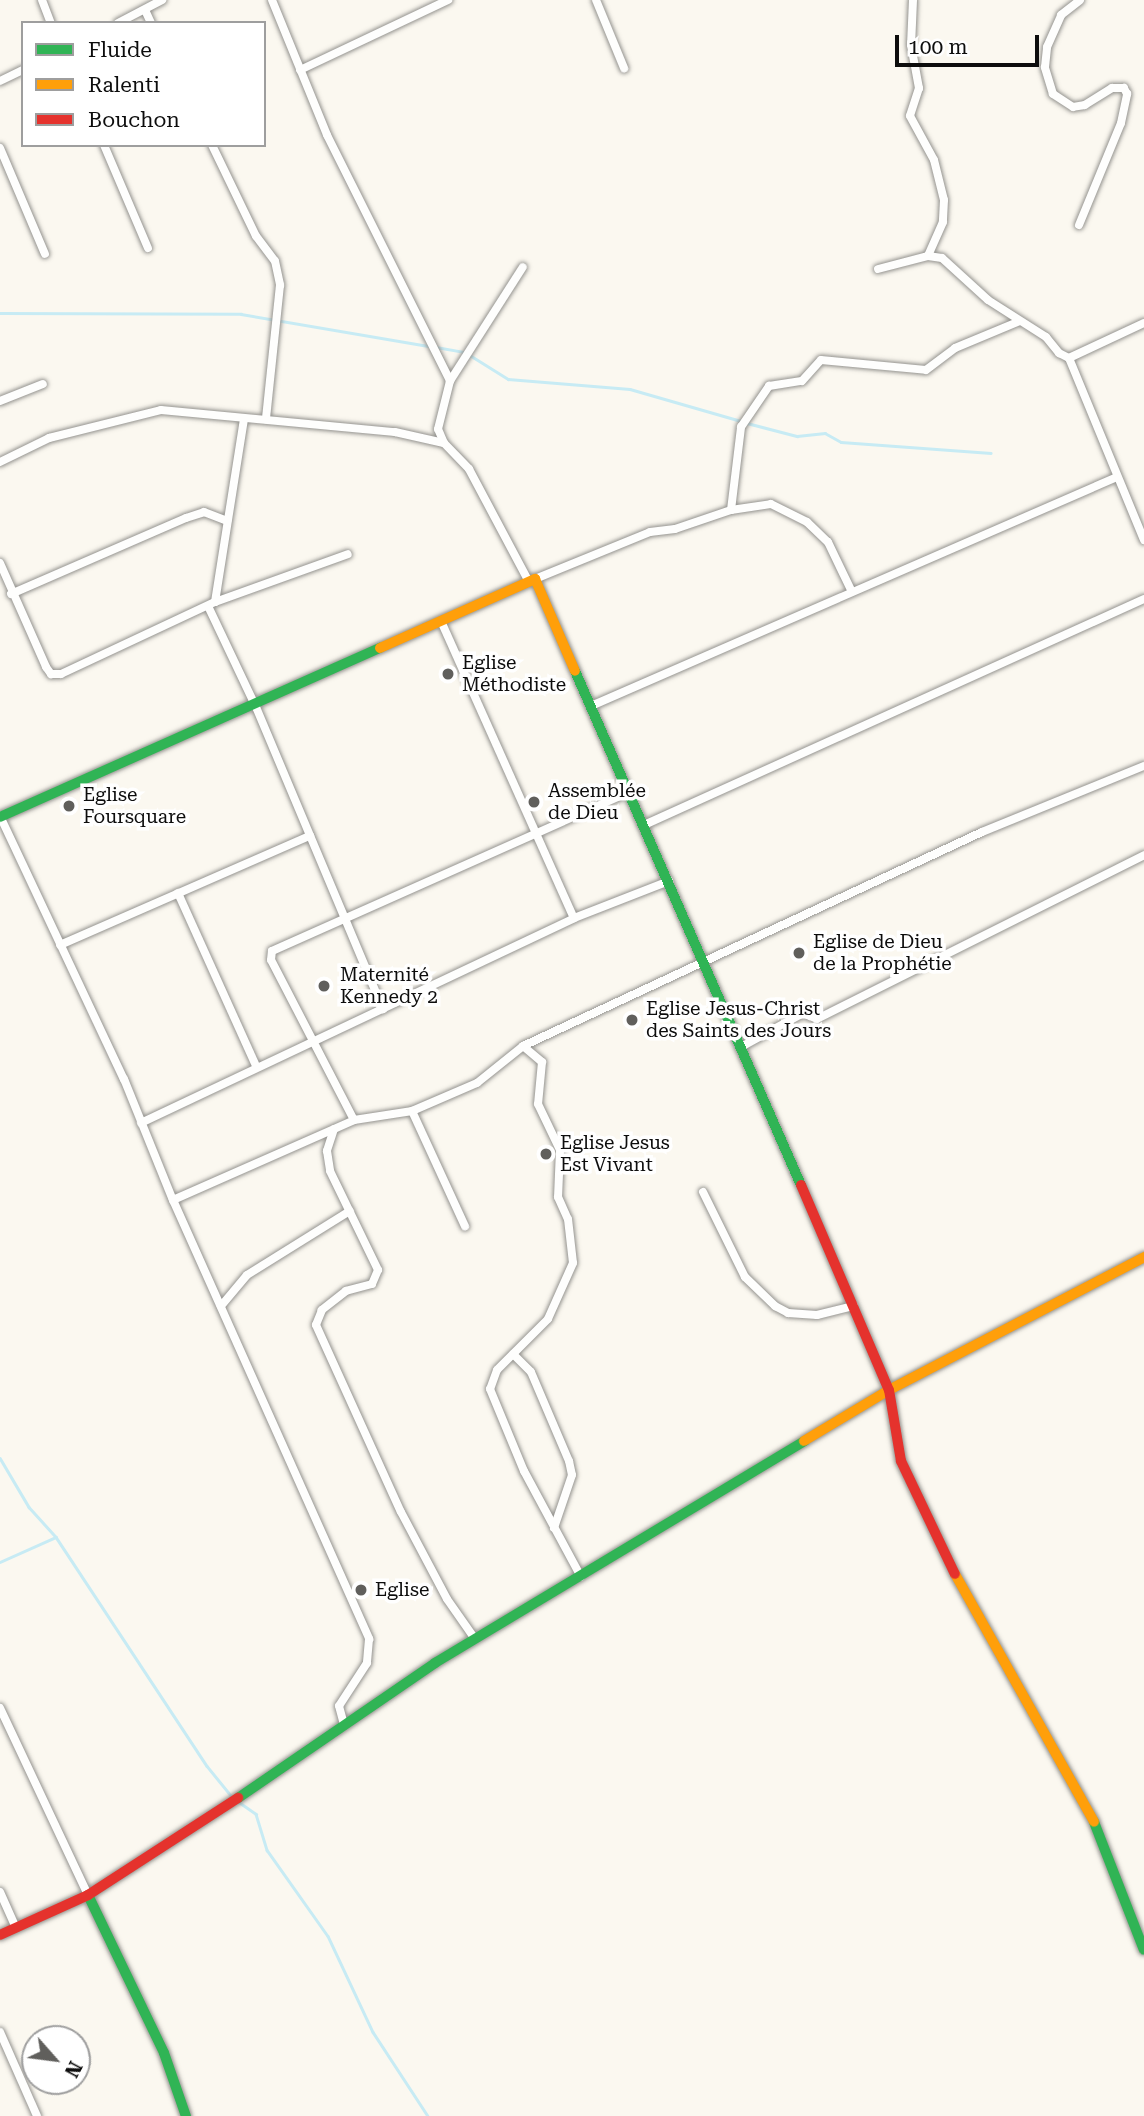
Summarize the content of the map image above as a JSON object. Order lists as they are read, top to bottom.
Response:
{
  "places": [
    "Eglise Méthodiste",
    "Assemblée de Dieu",
    "Eglise Foursquare",
    "Eglise de Dieu de la Prophétie",
    "Maternité Kennedy 2",
    "Eglise Jesus-Christ des Saints des Jours",
    "Eglise Jesus Est Vivant",
    "Eglise"
  ],
  "legend": ["Fluide", "Ralenti", "Bouchon"],
  "scale_bar": "100 m",
  "north": "bottom right"
}
